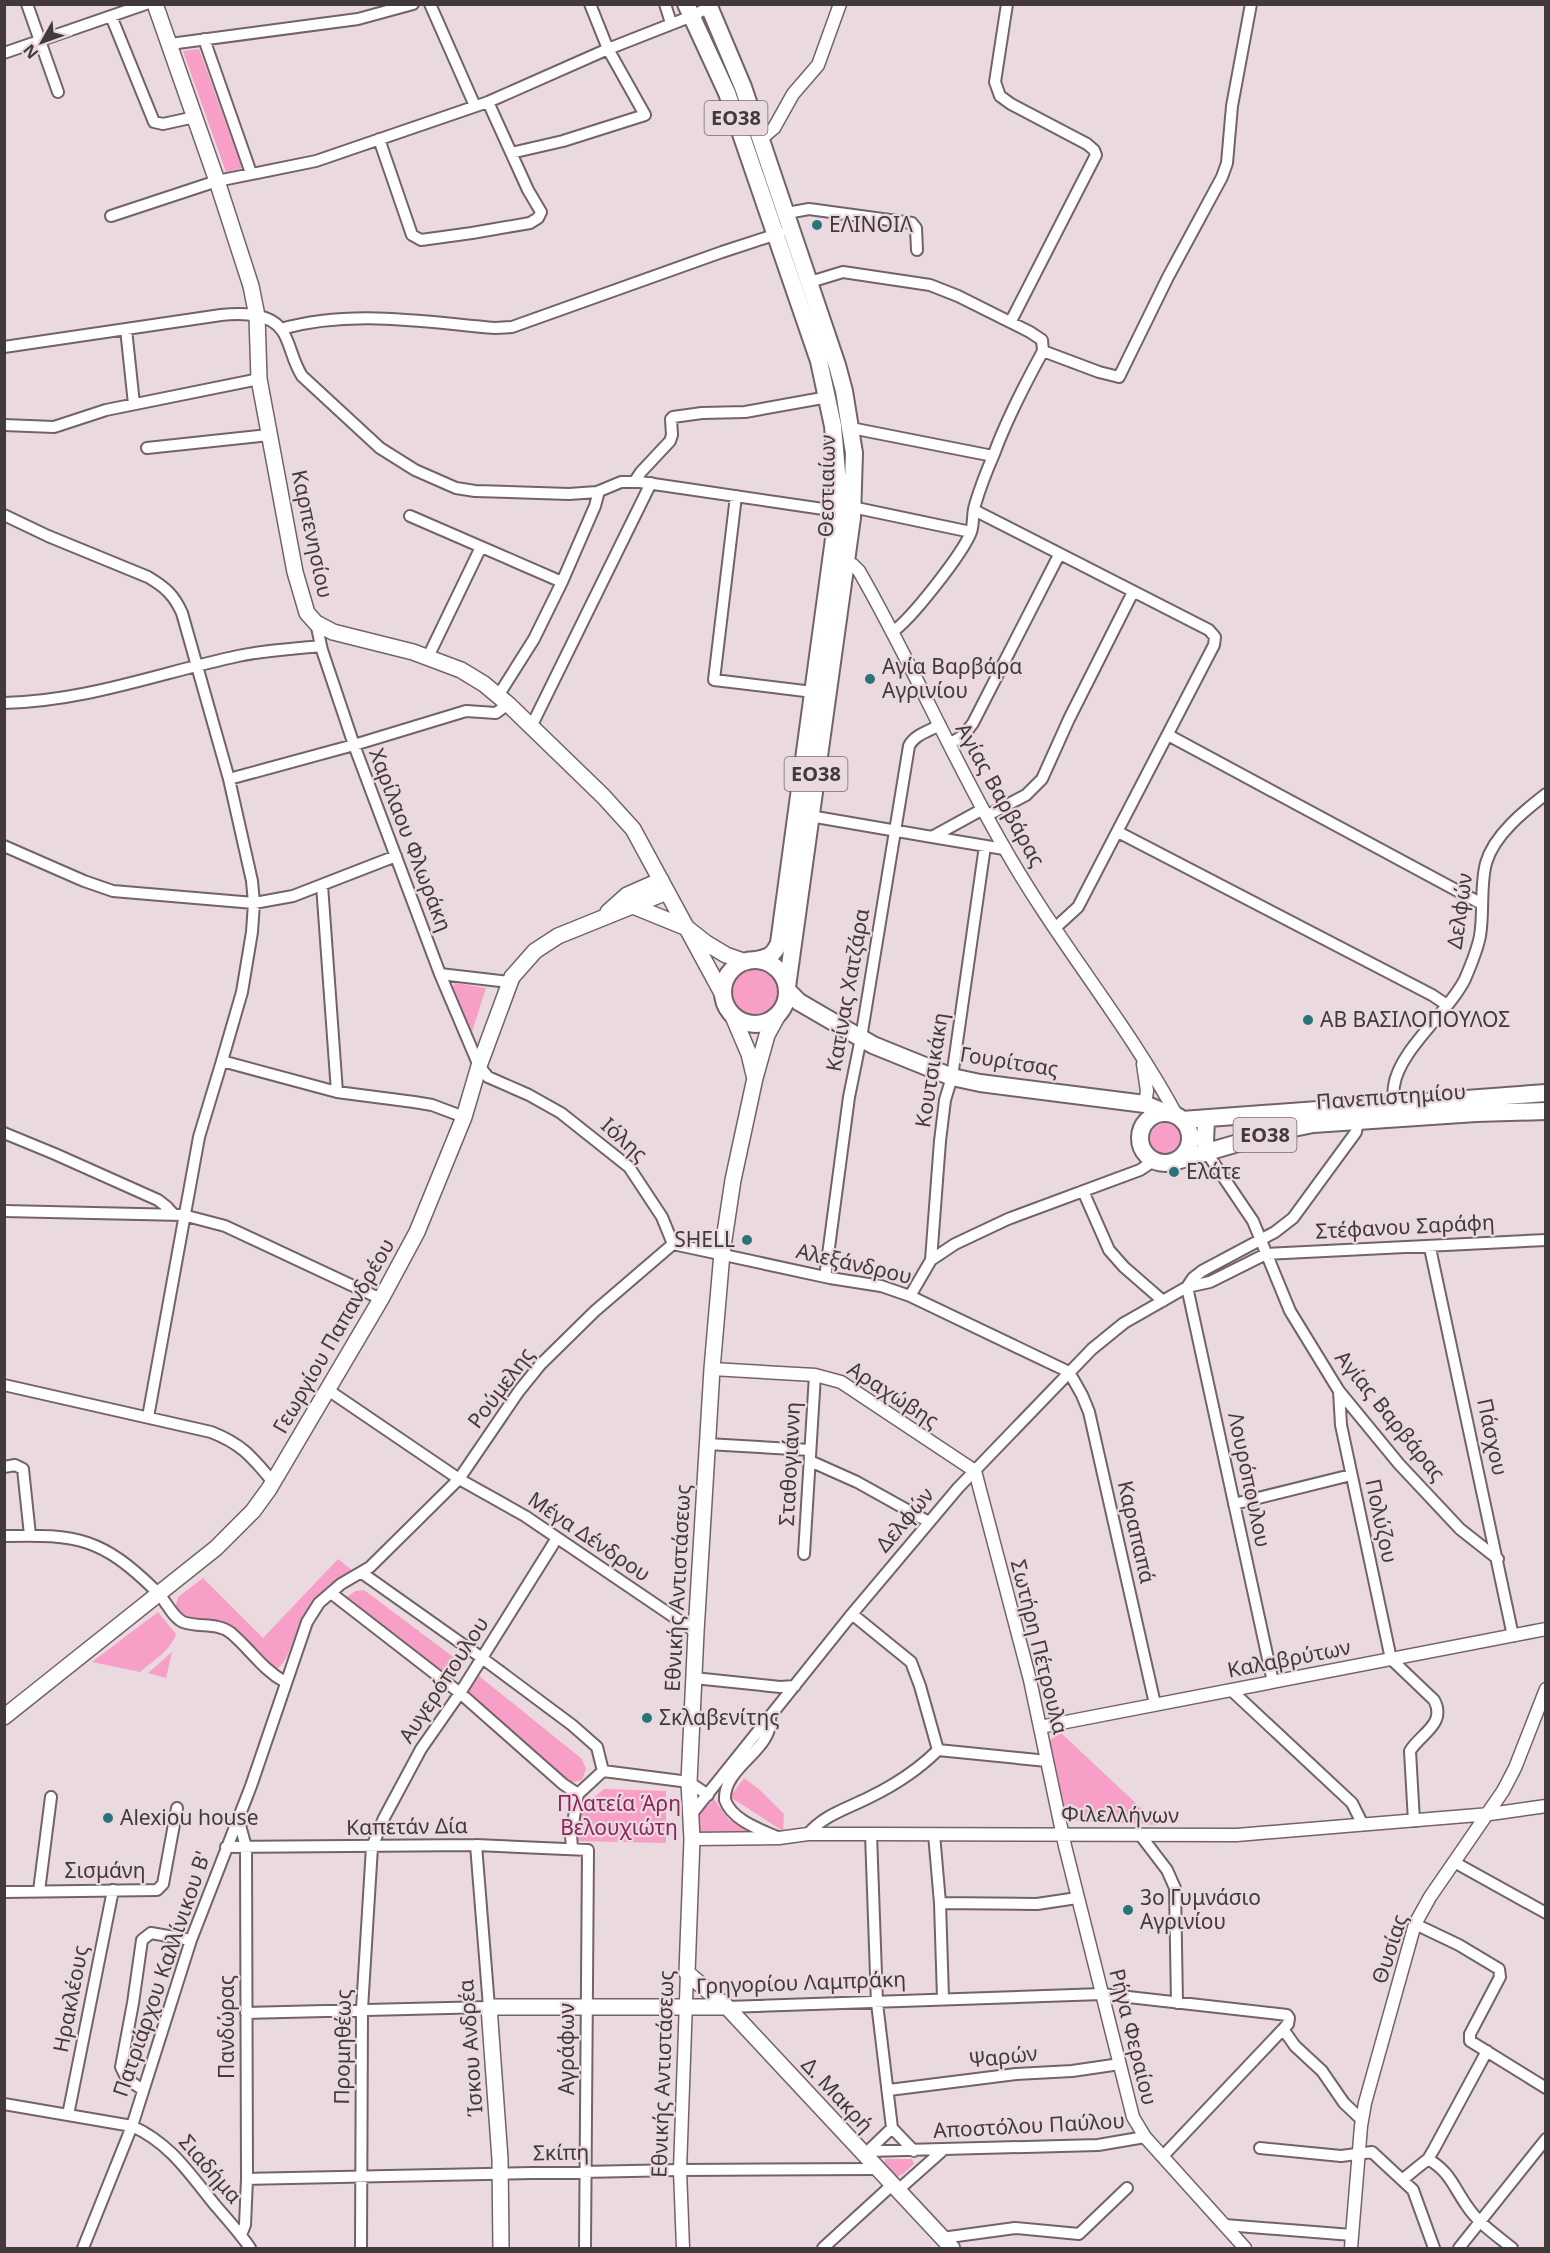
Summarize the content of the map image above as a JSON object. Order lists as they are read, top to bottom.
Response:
{
  "streets": {
    "main road": [
      "ΕΟ38",
      "Θεστιαίων",
      "Καρπενησίου",
      "Γουρίτσας",
      "Πανεπιστημίου",
      "Γεωργίου Παπανδρέου",
      "Εθνικής Αντιστάσεως",
      "Γρηγορίου Λαμπράκη",
      "Ίσκου Ανδρέα",
      "Δ. Μακρή"
    ],
    "street": [
      "Αγίας Βαρβάρας",
      "Χαρίλαου Φλωράκη",
      "Δελφών",
      "Κατίνας Χατζάρα",
      "Κουτσικάκη",
      "Ιόλης",
      "Στέφανου Σαράφη",
      "Αλεξάνδρου",
      "Ρούμελης",
      "Αραχώβης",
      "Πάσχου",
      "Σταθογιάννη",
      "Λουρόπουλου",
      "Πολύζου",
      "Καραπαπά",
      "Μέγα Δένδρου",
      "Σωτήρη Πέτρουλα",
      "Καλαβρύτων",
      "Αυγερόπουλου",
      "Φιλελλήνων",
      "Καπετάν Δία",
      "Σισμάνη",
      "Θυσίας",
      "Πατριάρχου Καλλίνικου B'",
      "Ηρακλέους",
      "Πανδώρας",
      "Ρήγα Φεραίου",
      "Προμηθέως",
      "Αγράφων",
      "Ψαρών",
      "Αποστόλου Παύλου",
      "Σκίπη",
      "Σιαδήμα"
    ]
  },
  "crossings": [
    ["ΕΟ38", "Θεστιαίων"],
    ["ΕΟ38", "Καρπενησίου"],
    ["ΕΟ38", "Αγίας Βαρβάρας"],
    ["ΕΟ38", "Γουρίτσας"],
    ["ΕΟ38", "Πανεπιστημίου"],
    ["ΕΟ38", "Εθνικής Αντιστάσεως"],
    ["Θεστιαίων", "Καρπενησίου"],
    ["Θεστιαίων", "Αγίας Βαρβάρας"],
    ["Θεστιαίων", "Γουρίτσας"],
    ["Θεστιαίων", "Εθνικής Αντιστάσεως"],
    ["Καρπενησίου", "Χαρίλαου Φλωράκη"],
    ["Καρπενησίου", "Γουρίτσας"],
    ["Καρπενησίου", "Εθνικής Αντιστάσεως"],
    ["Αγίας Βαρβάρας", "Δελφών"],
    ["Αγίας Βαρβάρας", "Κατίνας Χατζάρα"],
    ["Αγίας Βαρβάρας", "Γουρίτσας"],
    ["Αγίας Βαρβάρας", "Πανεπιστημίου"],
    ["Αγίας Βαρβάρας", "Στέφανου Σαράφη"],
    ["Αγίας Βαρβάρας", "Πάσχου"],
    ["Αγίας Βαρβάρας", "Πολύζου"],
    ["Χαρίλαου Φλωράκη", "Ιόλης"],
    ["Χαρίλαου Φλωράκη", "Γεωργίου Παπανδρέου"],
    ["Δελφών", "Πανεπιστημίου"],
    ["Δελφών", "Στέφανου Σαράφη"],
    ["Δελφών", "Αλεξάνδρου"],
    ["Δελφών", "Αραχώβης"],
    ["Δελφών", "Λουρόπουλου"],
    ["Δελφών", "Καραπαπά"],
    ["Δελφών", "Εθνικής Αντιστάσεως"],
    ["Δελφών", "Σωτήρη Πέτρουλα"],
    ["Κατίνας Χατζάρα", "Γουρίτσας"],
    ["Κατίνας Χατζάρα", "Αλεξάνδρου"],
    ["Γουρίτσας", "Κουτσικάκη"],
    ["Γουρίτσας", "Πανεπιστημίου"],
    ["Γουρίτσας", "Εθνικής Αντιστάσεως"],
    ["Κουτσικάκη", "Αλεξάνδρου"],
    ["Ιόλης", "Γεωργίου Παπανδρέου"],
    ["Ιόλης", "Ρούμελης"],
    ["Στέφανου Σαράφη", "Πάσχου"],
    ["Αλεξάνδρου", "Καραπαπά"],
    ["Αλεξάνδρου", "Εθνικής Αντιστάσεως"],
    ["Γεωργίου Παπανδρέου", "Μέγα Δένδρου"],
    ["Ρούμελης", "Μέγα Δένδρου"],
    ["Ρούμελης", "Πατριάρχου Καλλίνικου B'"],
    ["Αραχώβης", "Σταθογιάννη"],
    ["Αραχώβης", "Εθνικής Αντιστάσεως"],
    ["Αραχώβης", "Σωτήρη Πέτρουλα"],
    ["Πάσχου", "Καλαβρύτων"],
    ["Λουρόπουλου", "Καλαβρύτων"],
    ["Πολύζου", "Καλαβρύτων"],
    ["Καραπαπά", "Καλαβρύτων"],
    ["Μέγα Δένδρου", "Εθνικής Αντιστάσεως"],
    ["Μέγα Δένδρου", "Αυγερόπουλου"],
    ["Εθνικής Αντιστάσεως", "Φιλελλήνων"],
    ["Εθνικής Αντιστάσεως", "Γρηγορίου Λαμπράκη"],
    ["Εθνικής Αντιστάσεως", "Δ. Μακρή"],
    ["Εθνικής Αντιστάσεως", "Σκίπη"],
    ["Σωτήρη Πέτρουλα", "Καλαβρύτων"],
    ["Σωτήρη Πέτρουλα", "Φιλελλήνων"],
    ["Σωτήρη Πέτρουλα", "Ρήγα Φεραίου"],
    ["Αυγερόπουλου", "Καπετάν Δία"],
    ["Αυγερόπουλου", "Προμηθέως"],
    ["Φιλελλήνων", "Θυσίας"],
    ["Φιλελλήνων", "Ρήγα Φεραίου"],
    ["Καπετάν Δία", "Πατριάρχου Καλλίνικου B'"],
    ["Καπετάν Δία", "Πανδώρας"],
    ["Καπετάν Δία", "Προμηθέως"],
    ["Καπετάν Δία", "Ίσκου Ανδρέα"],
    ["Καπετάν Δία", "Αγράφων"],
    ["Σισμάνη", "Ηρακλέους"],
    ["Πατριάρχου Καλλίνικου B'", "Πανδώρας"],
    ["Πατριάρχου Καλλίνικου B'", "Σιαδήμα"],
    ["Γρηγορίου Λαμπράκη", "Πανδώρας"],
    ["Γρηγορίου Λαμπράκη", "Ρήγα Φεραίου"],
    ["Γρηγορίου Λαμπράκη", "Προμηθέως"],
    ["Γρηγορίου Λαμπράκη", "Ίσκου Ανδρέα"],
    ["Γρηγορίου Λαμπράκη", "Αγράφων"],
    ["Γρηγορίου Λαμπράκη", "Δ. Μακρή"],
    ["Ηρακλέους", "Σιαδήμα"],
    ["Πανδώρας", "Σκίπη"],
    ["Πανδώρας", "Σιαδήμα"],
    ["Ρήγα Φεραίου", "Ψαρών"],
    ["Ρήγα Φεραίου", "Αποστόλου Παύλου"],
    ["Προμηθέως", "Σκίπη"],
    ["Ίσκου Ανδρέα", "Σκίπη"],
    ["Αγράφων", "Σκίπη"],
    ["Δ. Μακρή", "Αποστόλου Παύλου"],
    ["Δ. Μακρή", "Σκίπη"]
  ],
  "parks": ["Πλατεία Άρη Βελουχιώτη"],
  "places": [
    "ΕΛΙΝΟΙΛ",
    "Αγία Βαρβάρα Αγρινίου",
    "ΑΒ ΒΑΣΙΛΟΠΟΥΛΟΣ",
    "Ελάτε",
    "SHELL",
    "Σκλαβενίτης",
    "Alexiou house",
    "3ο Γυμνάσιο Αγρινίου"
  ],
  "north": "bottom left"
}
